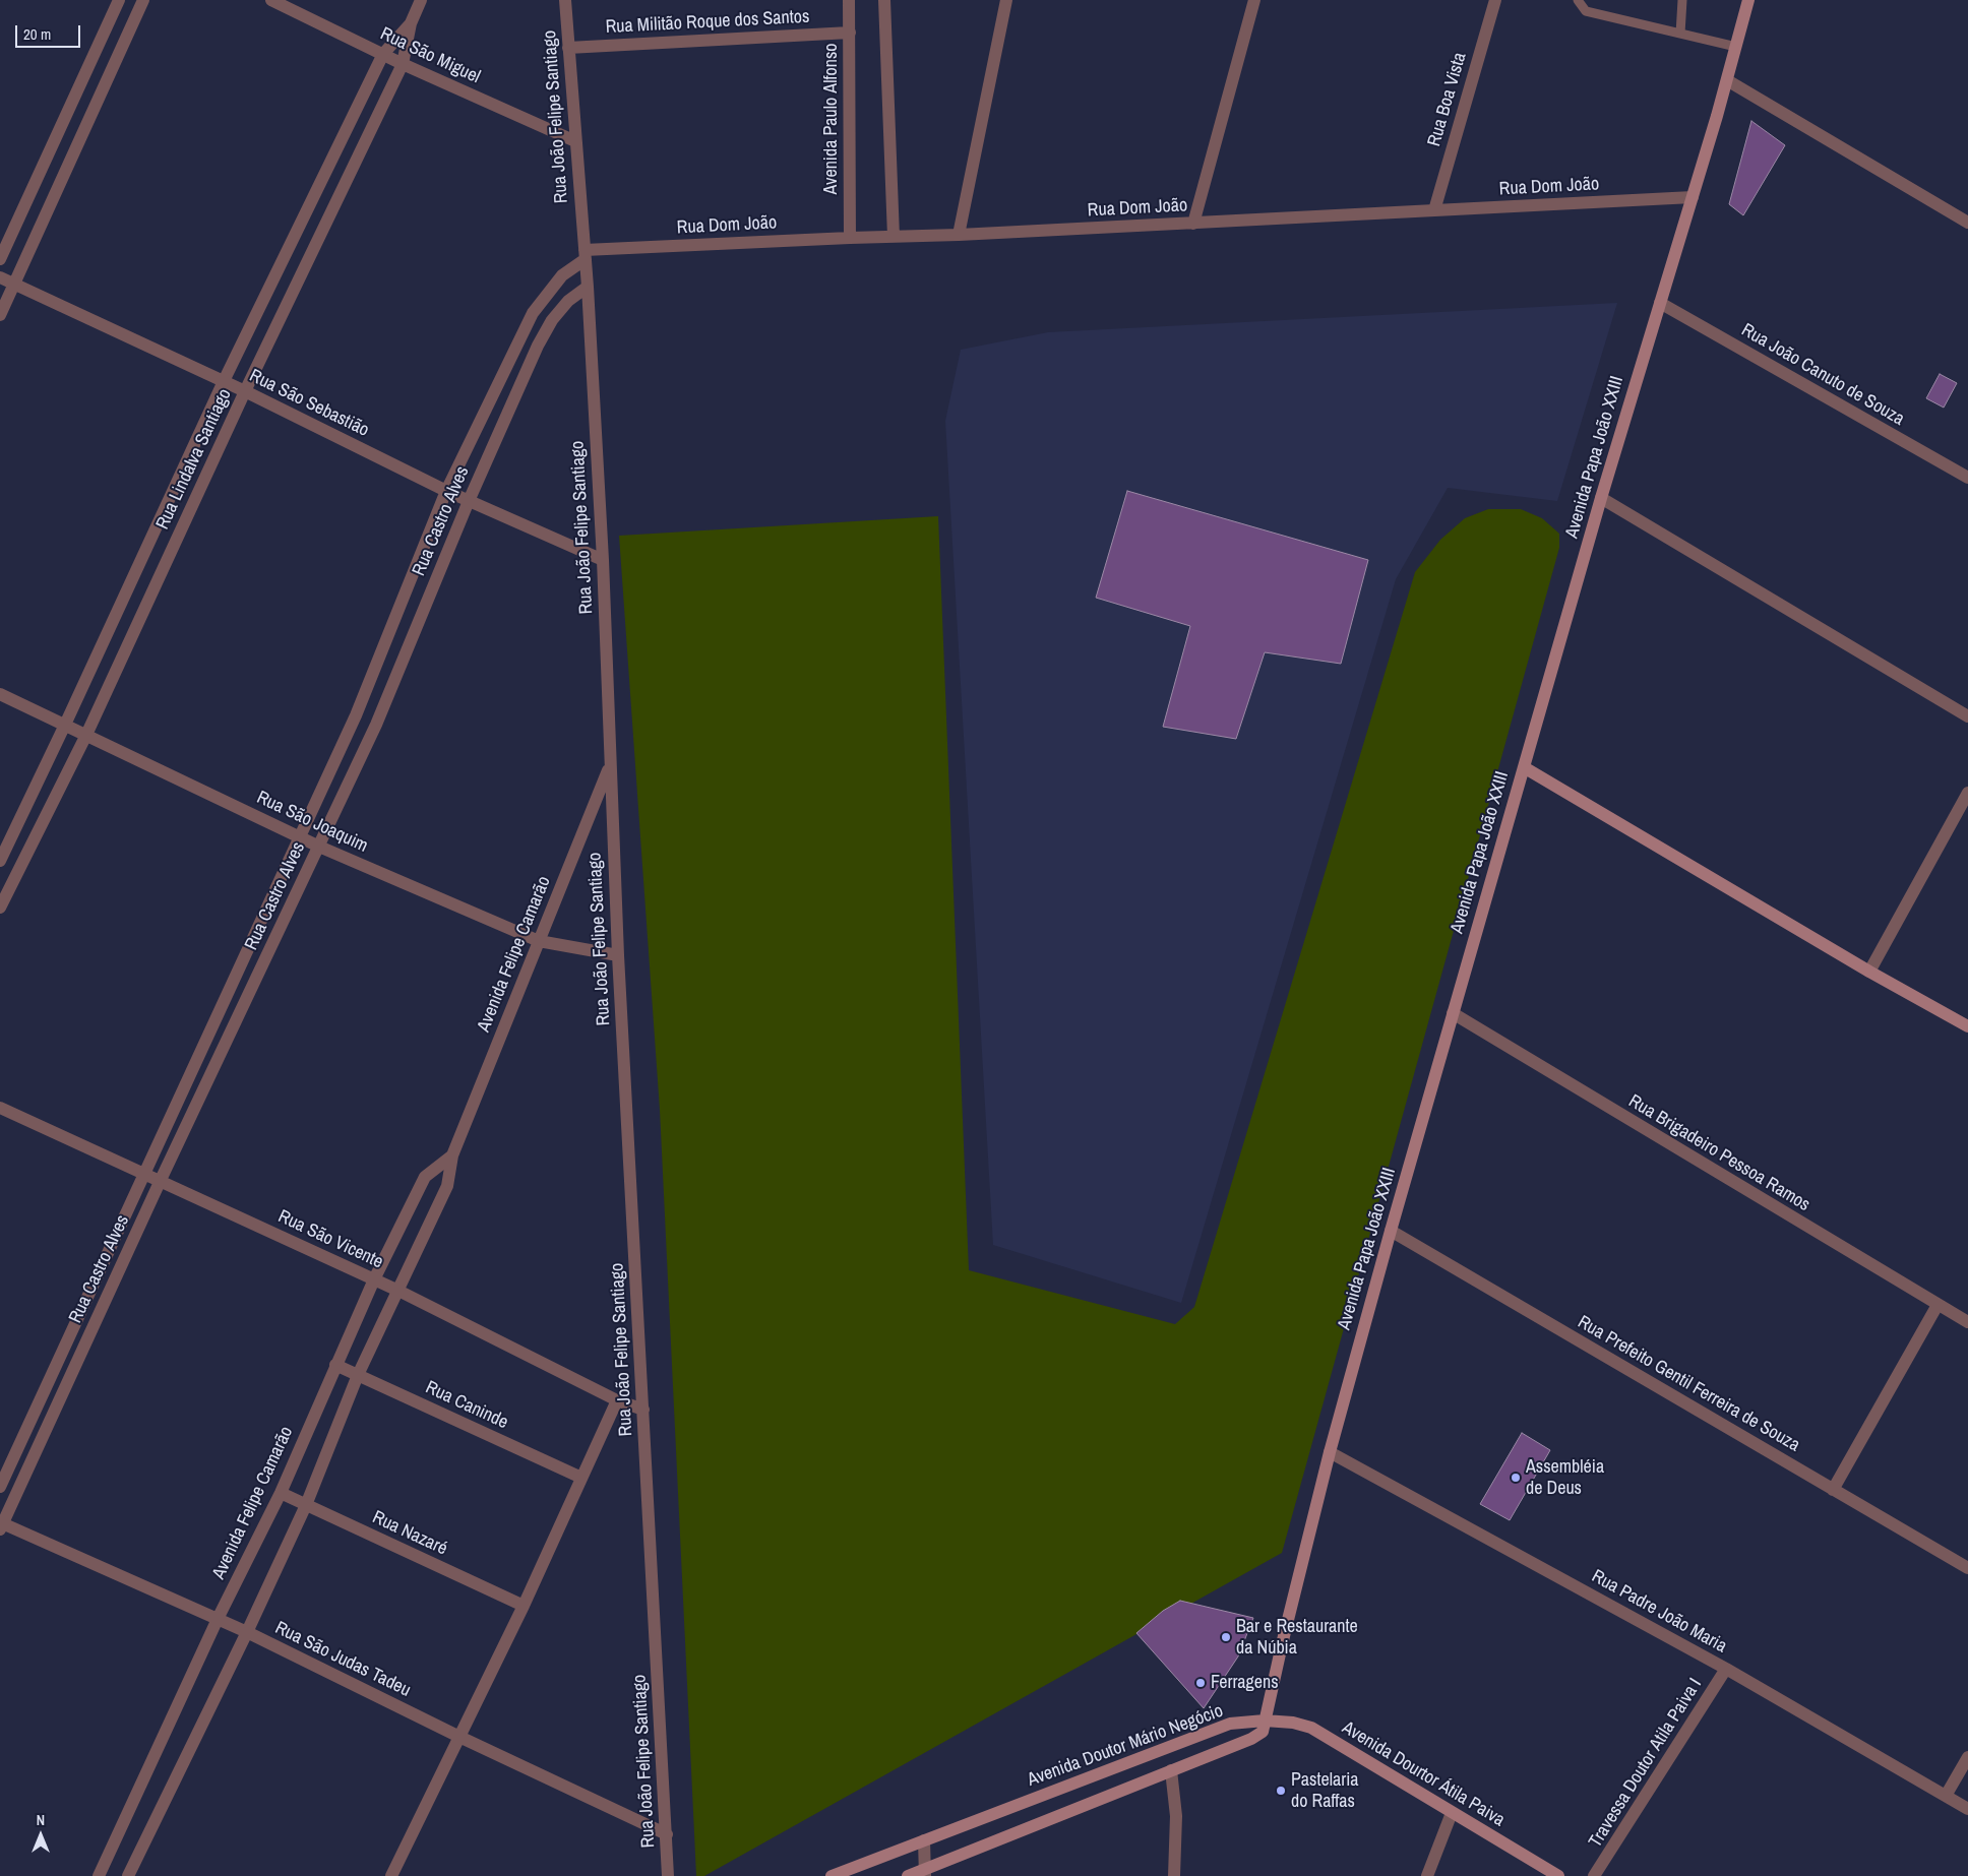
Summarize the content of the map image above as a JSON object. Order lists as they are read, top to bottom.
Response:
{
  "streets": {
    "main road": ["Avenida Papa João XXIII", "Avenida Doutor Mário Negócio", "Avenida Dourtor Átila Paiva"],
    "street": [
      "Rua Militão Roque dos Santos",
      "Rua São Miguel",
      "Rua Boa Vista",
      "Rua João Felipe Santiago",
      "Avenida Paulo Alfonso",
      "Rua Dom João",
      "Rua João Canuto de Souza",
      "Rua São Sebastião",
      "Rua Lindalva Santiago",
      "Rua Castro Alves",
      "Rua São Joaquim",
      "Avenida Felipe Camarão",
      "Rua Brigadeiro Pessoa Ramos",
      "Rua São Vicente",
      "Rua Prefeito Gentil Ferreira de Souza",
      "Rua Caninde",
      "Rua Nazaré",
      "Rua Padre João Maria",
      "Rua São Judas Tadeu",
      "Travessa Doutor Atila Paiva I"
    ]
  },
  "crossings": [
    ["Rua Militão Roque dos Santos", "Rua João Felipe Santiago"],
    ["Rua Militão Roque dos Santos", "Avenida Paulo Alfonso"],
    ["Rua São Miguel", "Rua João Felipe Santiago"],
    ["Rua São Miguel", "Rua Lindalva Santiago"],
    ["Rua Boa Vista", "Rua Dom João"],
    ["Rua João Felipe Santiago", "Rua Dom João"],
    ["Rua João Felipe Santiago", "Rua São Sebastião"],
    ["Rua João Felipe Santiago", "Rua Castro Alves"],
    ["Rua João Felipe Santiago", "Rua São Joaquim"],
    ["Rua João Felipe Santiago", "Avenida Felipe Camarão"],
    ["Rua João Felipe Santiago", "Rua São Vicente"],
    ["Rua João Felipe Santiago", "Rua Caninde"],
    ["Rua João Felipe Santiago", "Rua Nazaré"],
    ["Rua João Felipe Santiago", "Rua São Judas Tadeu"],
    ["Avenida Paulo Alfonso", "Rua Dom João"],
    ["Rua Dom João", "Avenida Papa João XXIII"],
    ["Rua Dom João", "Rua Castro Alves"],
    ["Rua João Canuto de Souza", "Avenida Papa João XXIII"],
    ["Rua São Sebastião", "Rua Lindalva Santiago"],
    ["Rua São Sebastião", "Rua Castro Alves"],
    ["Avenida Papa João XXIII", "Rua Brigadeiro Pessoa Ramos"],
    ["Avenida Papa João XXIII", "Rua Prefeito Gentil Ferreira de Souza"],
    ["Avenida Papa João XXIII", "Rua Padre João Maria"],
    ["Avenida Papa João XXIII", "Avenida Doutor Mário Negócio"],
    ["Avenida Papa João XXIII", "Avenida Dourtor Átila Paiva"],
    ["Rua Lindalva Santiago", "Rua São Joaquim"],
    ["Rua Castro Alves", "Rua São Joaquim"],
    ["Rua Castro Alves", "Rua São Vicente"],
    ["Rua Castro Alves", "Rua São Judas Tadeu"],
    ["Rua São Joaquim", "Avenida Felipe Camarão"],
    ["Avenida Felipe Camarão", "Rua São Vicente"],
    ["Avenida Felipe Camarão", "Rua Caninde"],
    ["Avenida Felipe Camarão", "Rua Nazaré"],
    ["Avenida Felipe Camarão", "Rua São Judas Tadeu"],
    ["Rua Padre João Maria", "Travessa Doutor Atila Paiva I"],
    ["Avenida Doutor Mário Negócio", "Avenida Dourtor Átila Paiva"]
  ],
  "places": [
    "Assembléia de Deus",
    "Bar e Restaurante da Núbia",
    "Ferragens",
    "Pastelaria do Raffas"
  ],
  "scale_bar": "20 m",
  "north": "top"
}
